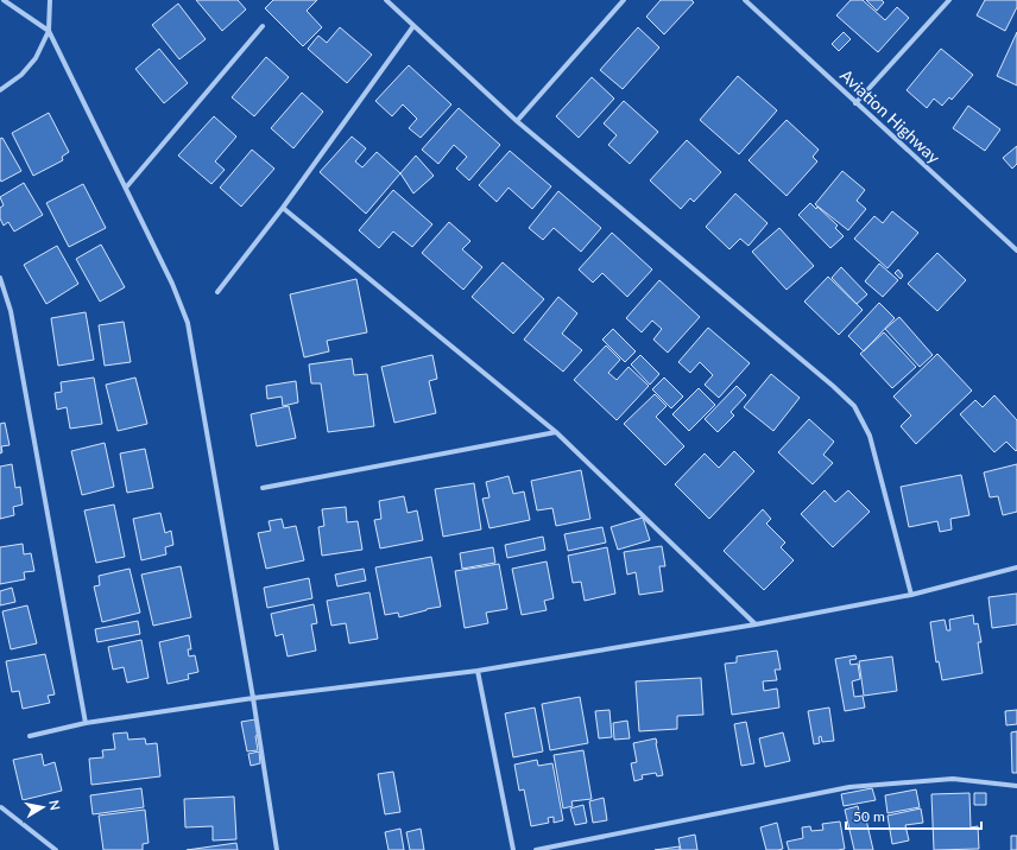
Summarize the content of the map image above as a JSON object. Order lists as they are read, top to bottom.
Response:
{
  "streets": {
    "street": ["Aviation Highway"]
  },
  "scale_bar": "50 m",
  "north": "right"
}
